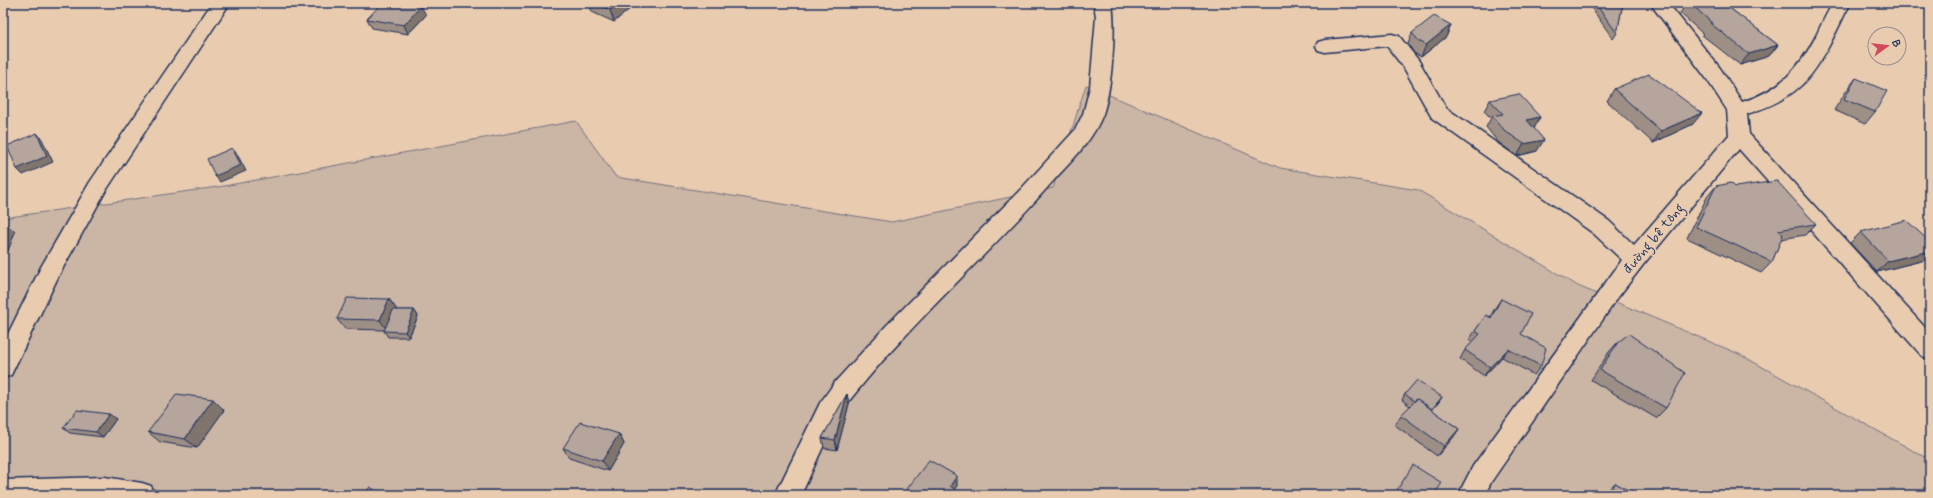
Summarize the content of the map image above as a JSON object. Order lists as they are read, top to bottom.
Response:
{
  "streets": {
    "street": ["đường bê tông"]
  },
  "north": "right"
}
